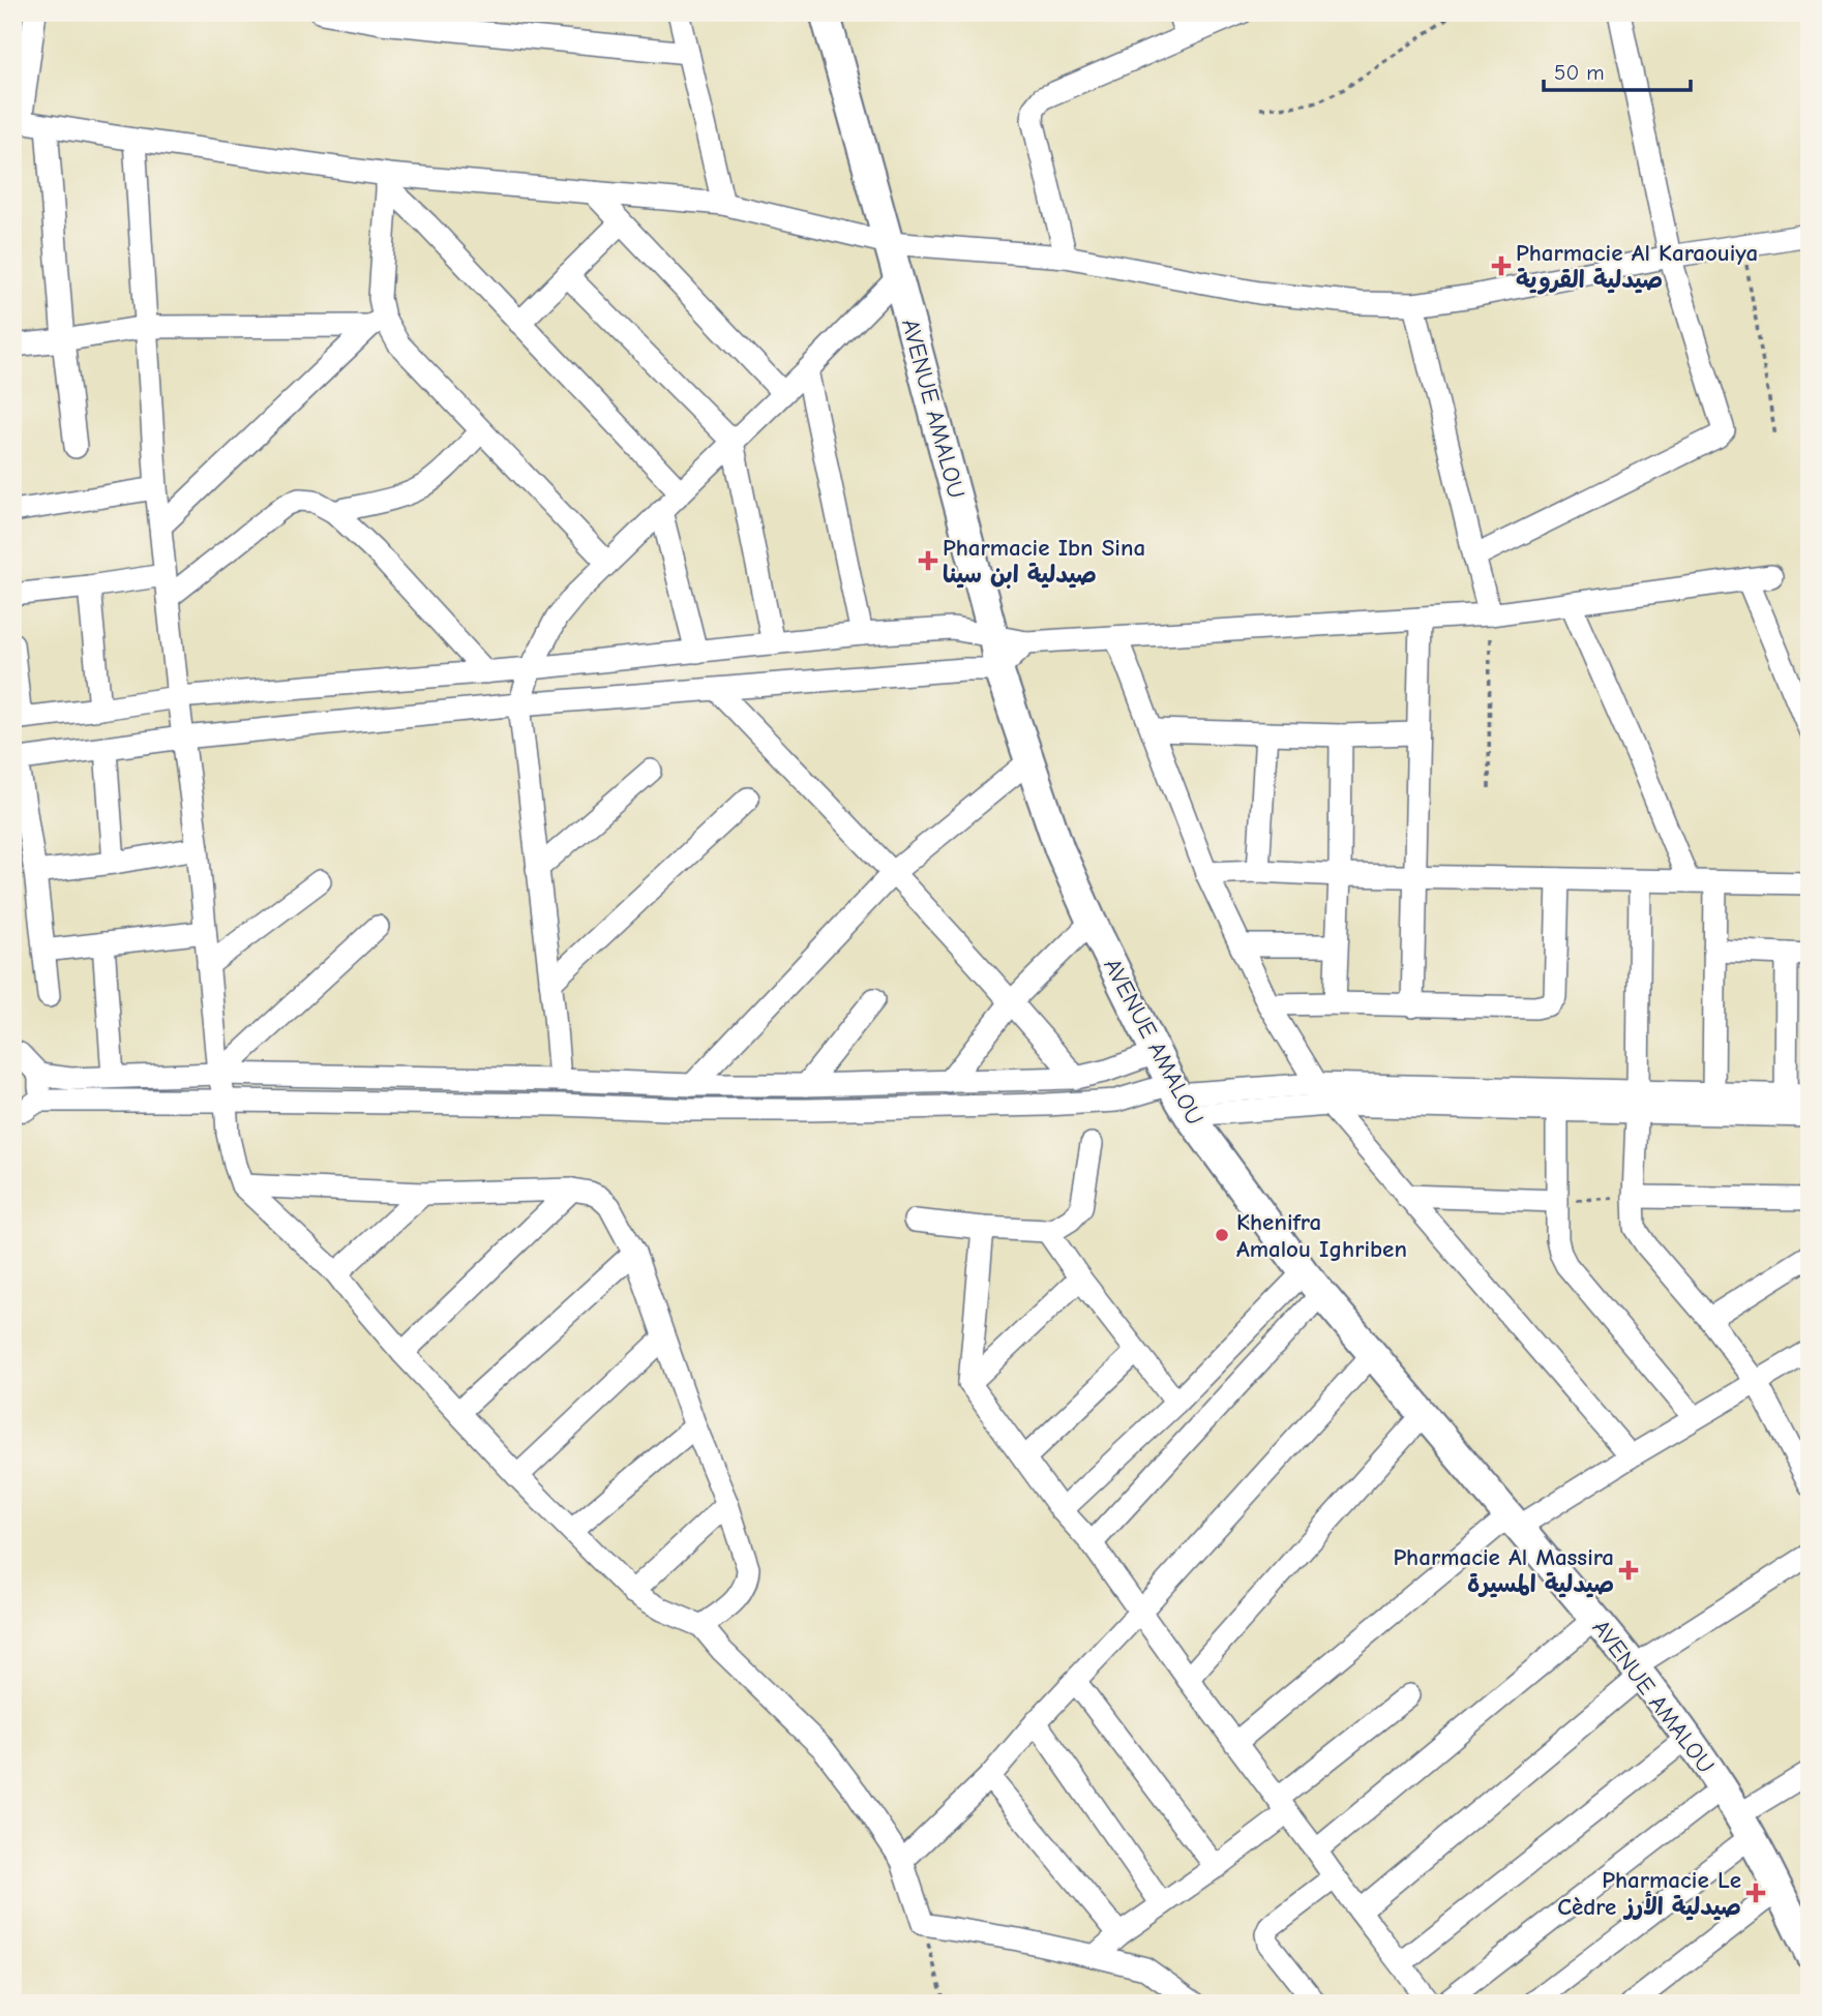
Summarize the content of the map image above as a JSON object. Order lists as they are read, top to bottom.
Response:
{
  "streets": {
    "main road": ["AVENUE AMALOU"]
  },
  "places": {
    "health": [
      "Pharmacie Al Karaouiya صيدلية القروية",
      "Pharmacie Ibn Sina صيدلية ابن سينا",
      "Pharmacie Al Massira صيدلية المسيرة",
      "Pharmacie Le Cèdre صيدلية الأرز"
    ],
    "other": ["Khenifra Amalou Ighriben"]
  },
  "scale_bar": "50 m"
}
